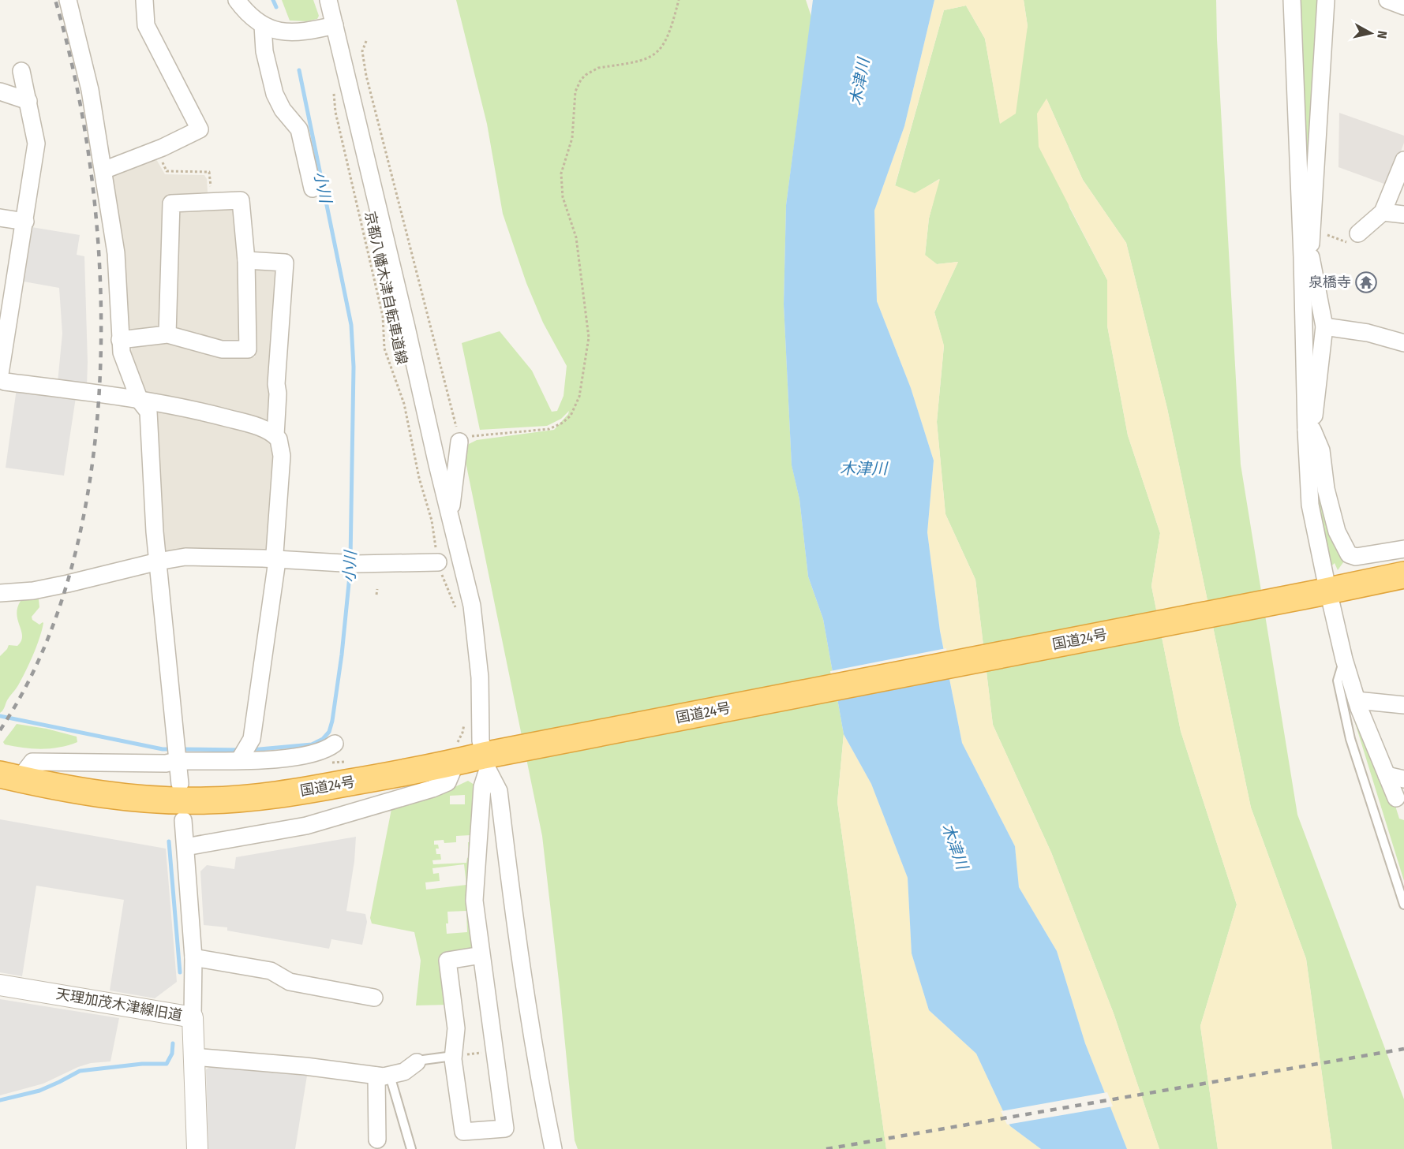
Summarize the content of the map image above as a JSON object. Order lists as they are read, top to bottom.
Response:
{
  "streets": {
    "highway": ["国道24号"],
    "street": ["天理加茂木津線旧道"],
    "path": ["京都八幡木津自転車道線"]
  },
  "water": ["木津川", "小川"],
  "places": {
    "temple": ["泉橋寺"]
  },
  "north": "right"
}
